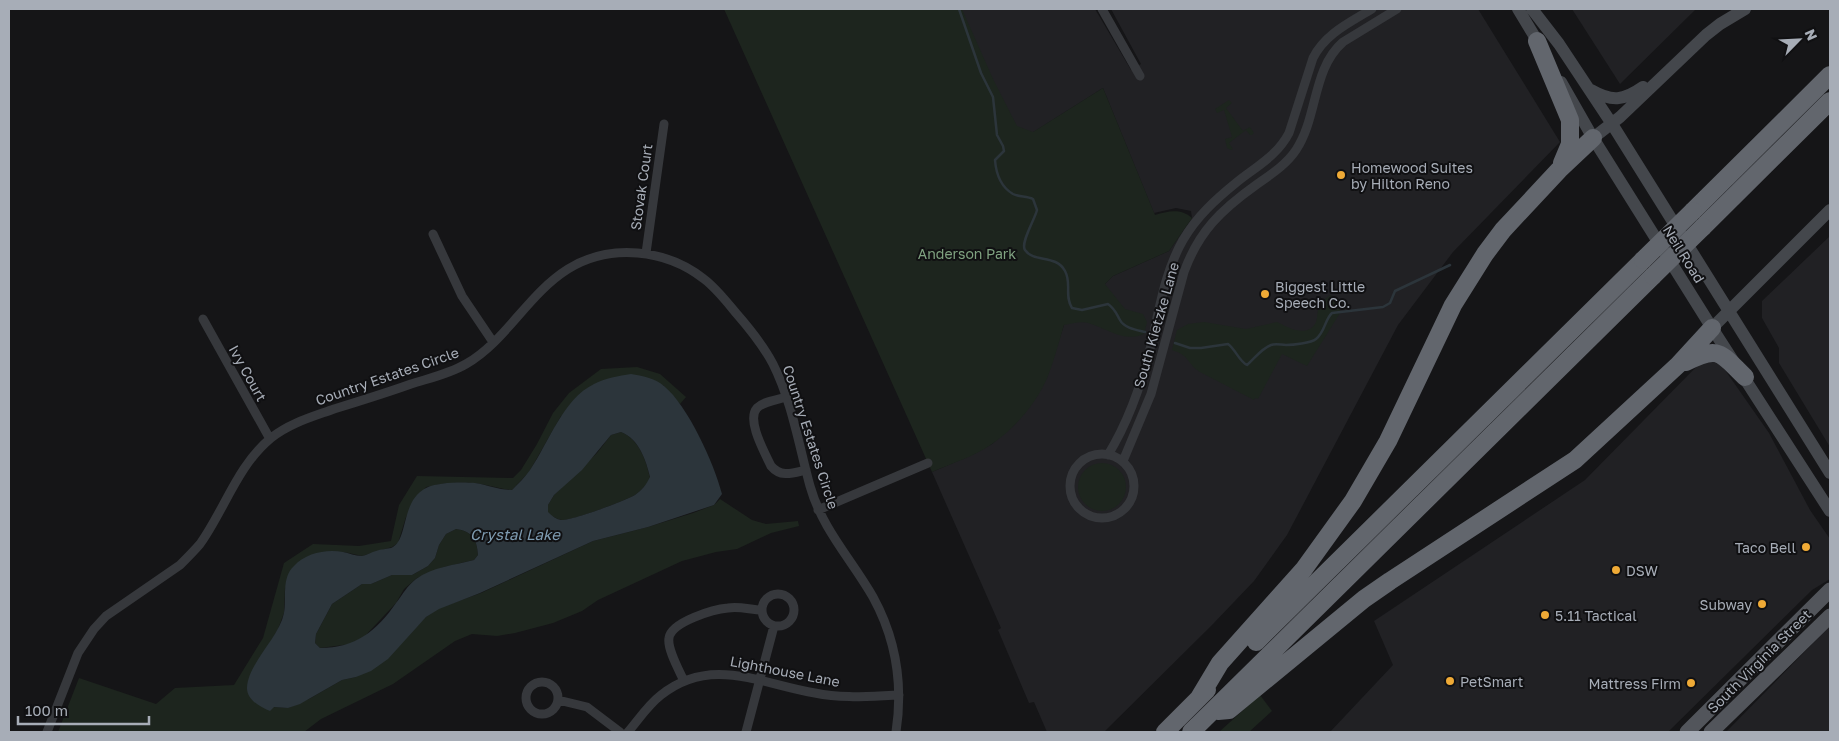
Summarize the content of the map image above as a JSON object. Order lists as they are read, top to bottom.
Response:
{
  "streets": {
    "main road": ["Neil Road", "South Virginia Street"],
    "street": [
      "Stovak Court",
      "South Kietzke Lane",
      "Ivy Court",
      "Country Estates Circle",
      "Lighthouse Lane"
    ]
  },
  "crossings": [
    ["Stovak Court", "Country Estates Circle"],
    ["Ivy Court", "Country Estates Circle"],
    ["Country Estates Circle", "Lighthouse Lane"]
  ],
  "water": ["Crystal Lake"],
  "parks": ["Anderson Park"],
  "places": [
    "Homewood Suites by Hilton Reno",
    "Biggest Little Speech Co.",
    "Taco Bell",
    "DSW",
    "Subway",
    "5.11 Tactical",
    "PetSmart",
    "Mattress Firm"
  ],
  "scale_bar": "100 m",
  "north": "top right"
}
